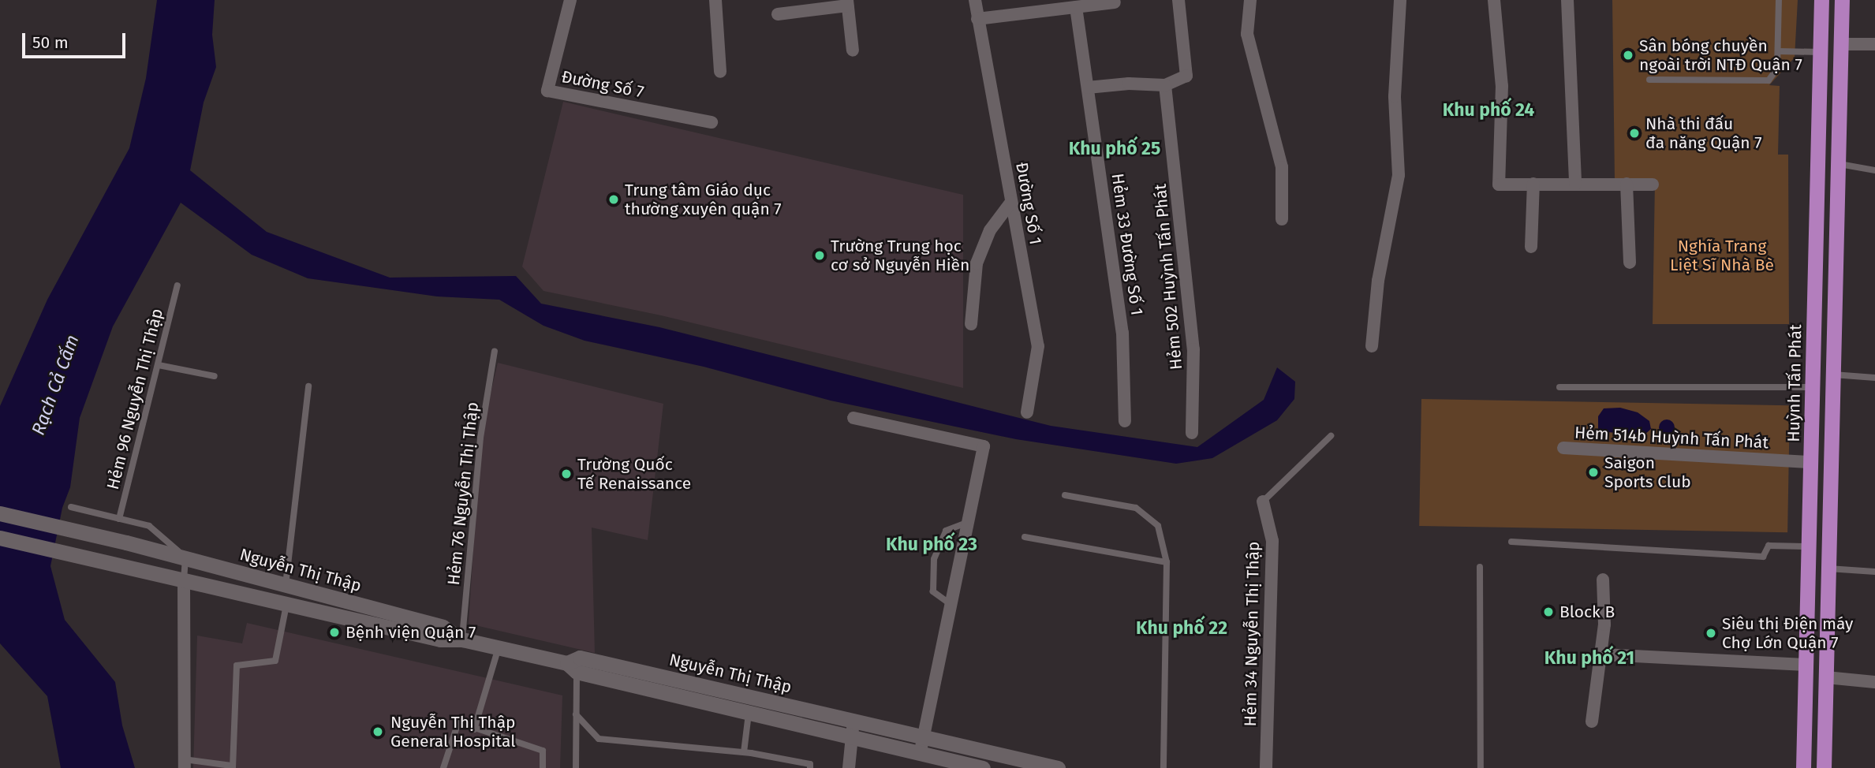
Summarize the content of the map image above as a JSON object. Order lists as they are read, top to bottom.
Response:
{
  "streets": {
    "main road": ["Huỳnh Tấn Phát", "Nguyễn Thị Thập"],
    "street": [
      "Đường Số 7",
      "Đường Số 1",
      "Hẻm 33 Đường Số 1",
      "Hẻm 502 Huỳnh Tấn Phát",
      "Hẻm 514b Huỳnh Tấn Phát",
      "Hẻm 34 Nguyễn Thị Thập"
    ],
    "lane": ["Hẻm 96 Nguyễn Thị Thập", "Hẻm 76 Nguyễn Thị Thập"]
  },
  "crossings": [
    ["Huỳnh Tấn Phát", "Hẻm 514b Huỳnh Tấn Phát"],
    ["Hẻm 76 Nguyễn Thị Thập", "Nguyễn Thị Thập"]
  ],
  "districts": [
    "Khu phố 24",
    "Khu phố 25",
    "Khu phố 23",
    "Khu phố 22",
    "Khu phố 21"
  ],
  "water": ["Rạch Cả Cấm"],
  "parks": ["Nghĩa Trang Liệt Sĩ Nhà Bè"],
  "places": [
    "Sân bóng chuyền ngoài trời NTĐ Quận 7",
    "Nhà thi đấu đa năng Quận 7",
    "Trung tâm Giáo dục thường xuyên quận 7",
    "Trường Trung học cơ sở Nguyễn Hiền",
    "Saigon Sports Club",
    "Trường Quốc Tế Renaissance",
    "Block B",
    "Bệnh viện Quận 7",
    "Siêu thị Điện máy Chợ Lớn Quận 7",
    "Nguyễn Thị Thập General Hospital"
  ],
  "scale_bar": "50 m"
}
